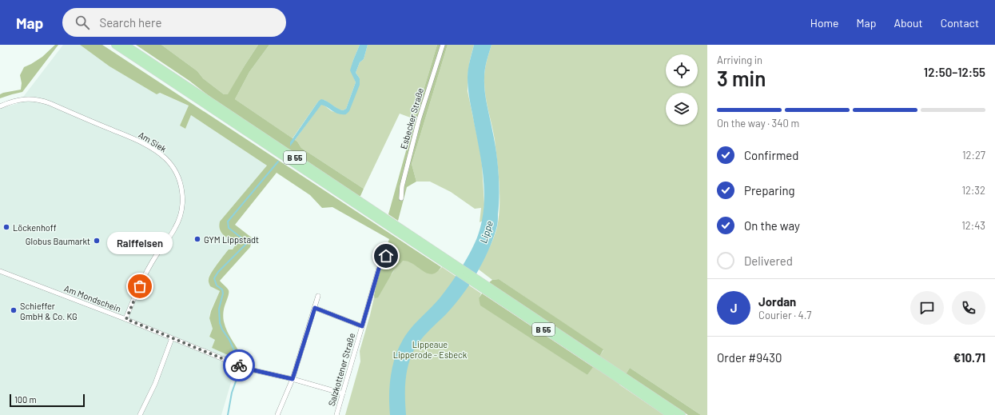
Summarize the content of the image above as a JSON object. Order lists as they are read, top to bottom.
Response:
{
  "streets": {
    "highway": ["B 55"],
    "street": [
      "Esbecker Straße",
      "Am Siek",
      "Am Mondschein",
      "Salzkottener Straße"
    ]
  },
  "crossings": [
    ["Am Siek", "Am Mondschein"],
    ["Am Mondschein", "Salzkottener Straße"]
  ],
  "water": ["Lippe"],
  "parks": ["Lippeaue Lipperode - Esbeck"],
  "places": [
    "Löckenhoff",
    "GYM Lippstadt",
    "Globus Baumarkt",
    "Raiffeisen",
    "Schieffer GmbH & Co. KG"
  ],
  "scale_bar": "100 m",
  "page": {
    "header": "Map",
    "search": "Search here",
    "nav": [
      "Home",
      "Map",
      "About",
      "Contact"
    ],
    "heading": ["3 min", "Arriving in", "12:50–12:55"],
    "panel": [
      "Jordan",
      "Courier · 4.7",
      "Order #9430",
      "€10.71"
    ],
    "bar": "On the way · 340 m",
    "list": [
      ["Confirmed", "12:27"],
      ["Preparing", "12:32"],
      ["On the way", "12:43"],
      "Delivered"
    ],
    "bubble": "Raiffeisen",
    "round": "J",
    "scale": "100 m"
  }
}
